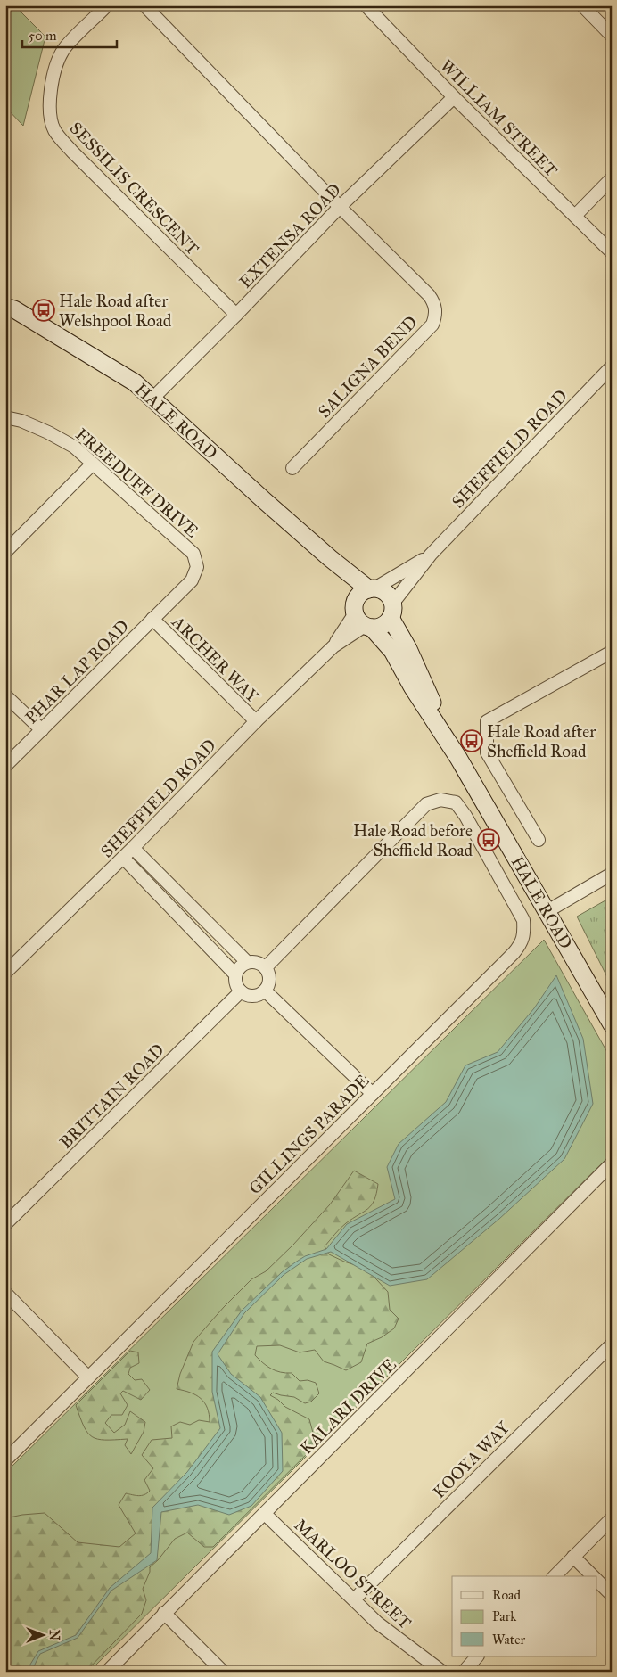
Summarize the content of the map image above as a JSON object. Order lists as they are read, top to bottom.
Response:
{
  "streets": {
    "main road": ["HALE ROAD"],
    "street": [
      "WILLIAM STREET",
      "SESSILIS CRESCENT",
      "EXTENSA ROAD",
      "SALIGNA BEND",
      "SHEFFIELD ROAD",
      "FREEDUFF DRIVE",
      "ARCHER WAY",
      "PHAR LAP ROAD",
      "BRITTAIN ROAD",
      "GILLINGS PARADE",
      "KALARI DRIVE",
      "KOOYA WAY",
      "MARLOO STREET"
    ]
  },
  "crossings": [
    ["WILLIAM STREET", "EXTENSA ROAD"],
    ["SESSILIS CRESCENT", "EXTENSA ROAD"],
    ["EXTENSA ROAD", "SALIGNA BEND"],
    ["EXTENSA ROAD", "HALE ROAD"],
    ["HALE ROAD", "SHEFFIELD ROAD"],
    ["SHEFFIELD ROAD", "ARCHER WAY"],
    ["FREEDUFF DRIVE", "ARCHER WAY"],
    ["FREEDUFF DRIVE", "PHAR LAP ROAD"],
    ["ARCHER WAY", "PHAR LAP ROAD"],
    ["BRITTAIN ROAD", "GILLINGS PARADE"],
    ["KALARI DRIVE", "MARLOO STREET"],
    ["KOOYA WAY", "MARLOO STREET"]
  ],
  "places": {
    "bus stop": ["Hale Road after Welshpool Road", "Hale Road after Sheffield Road", "Hale Road before Sheffield Road"]
  },
  "legend": ["Road", "Park", "Water"],
  "scale_bar": "50 m",
  "north": "right"
}
